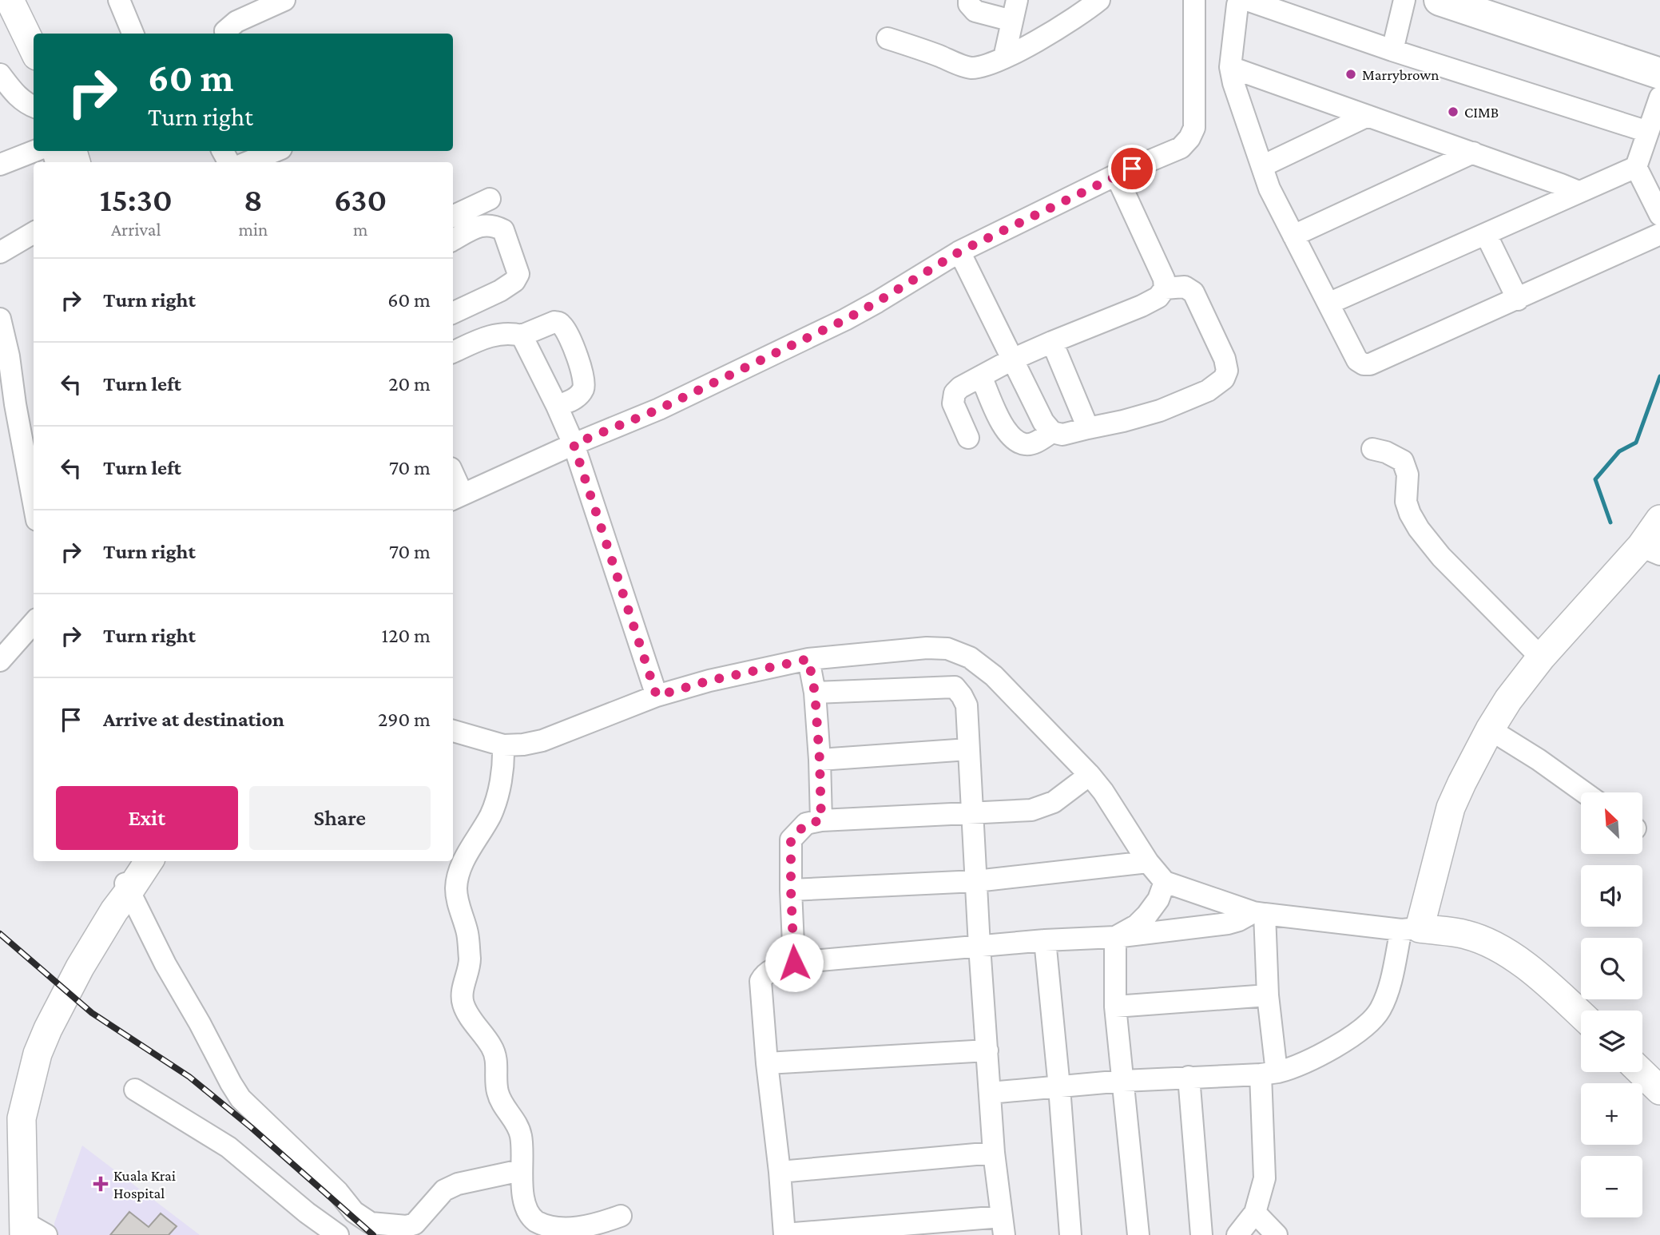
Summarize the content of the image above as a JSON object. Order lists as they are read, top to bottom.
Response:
{
  "places": {
    "other": ["Marrybrown", "CIMB"],
    "health": ["Kuala Krai Hospital"]
  },
  "north": "top left",
  "page": {
    "turn": ["60 m", "Turn right"],
    "eta": [
      "15:30",
      "Arrival",
      "8",
      "min",
      "630",
      "m"
    ],
    "list": [
      {
        "name": "Turn right",
        "value": "60 m"
      },
      {
        "name": "Turn left",
        "value": "20 m"
      },
      {
        "name": "Turn left",
        "value": "70 m"
      },
      {
        "name": "Turn right",
        "value": "70 m"
      },
      {
        "name": "Turn right",
        "value": "120 m"
      },
      {
        "name": "Arrive at destination",
        "value": "290 m"
      }
    ],
    "buttons": ["Exit", "Share"],
    "map_buttons": ["+", "−"]
  }
}
